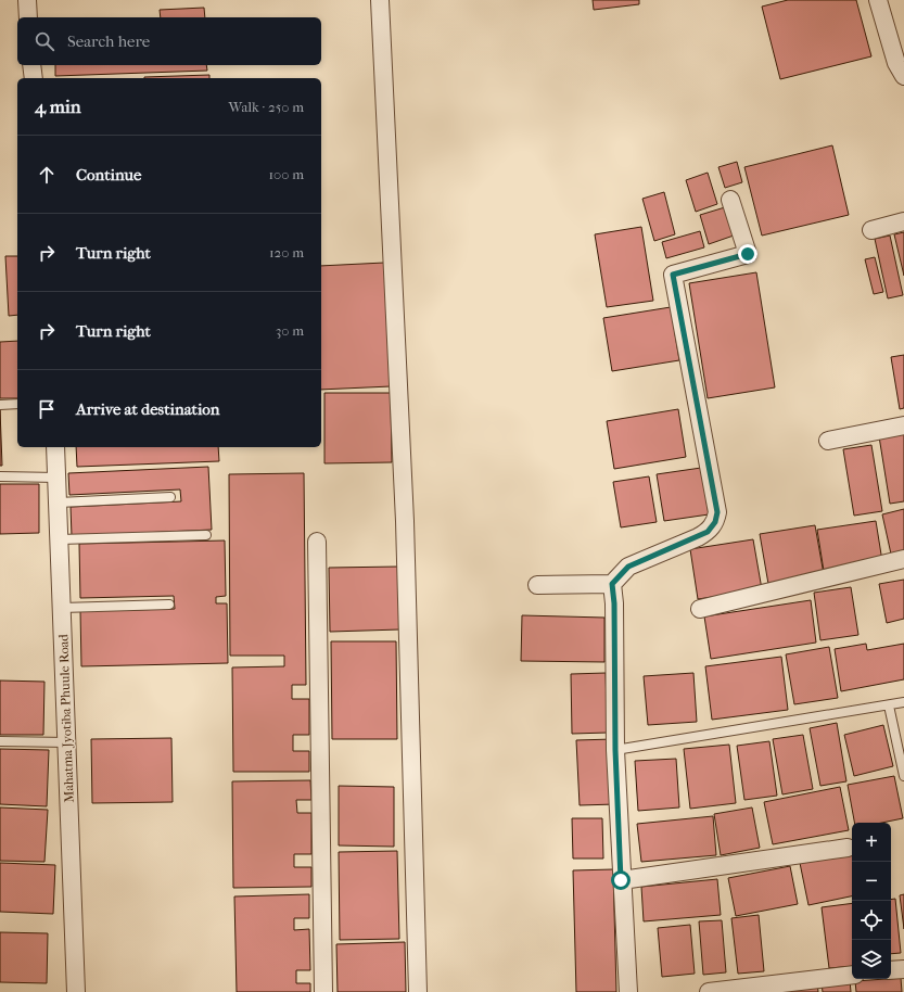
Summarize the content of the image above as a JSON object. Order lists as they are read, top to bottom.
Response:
{
  "streets": {
    "street": ["Mahatma Jyotiba Phuule Road"]
  },
  "page": {
    "search": "Search here",
    "heading": ["4 min", "Walk · 250 m"],
    "list": [
      ["Continue", "100 m"],
      ["Turn right", "120 m"],
      ["Turn right", "30 m"],
      "Arrive at destination"
    ],
    "map_buttons": ["+", "−"]
  }
}
